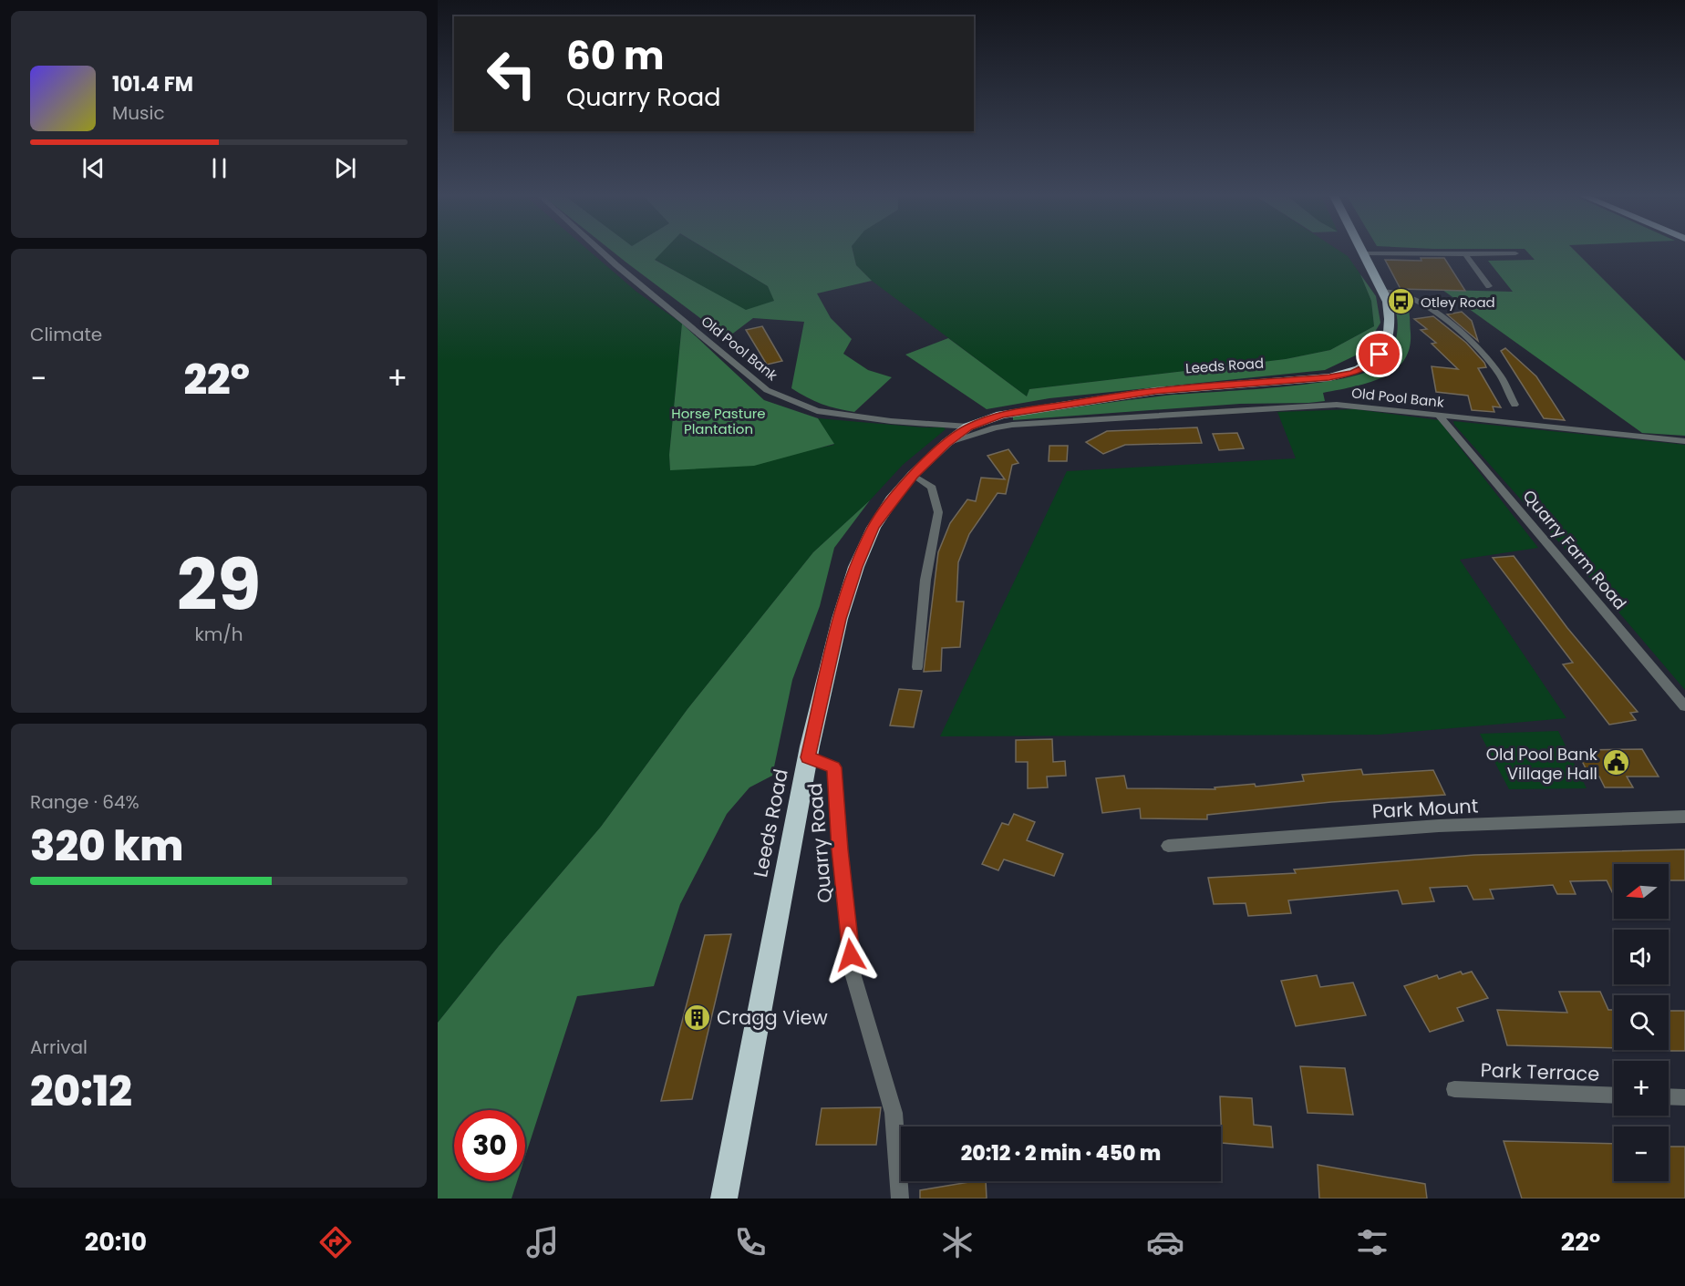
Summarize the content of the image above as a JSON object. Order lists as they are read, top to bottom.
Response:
{
  "streets": {
    "highway": ["Leeds Road"],
    "street": [
      "Old Pool Bank",
      "Quarry Farm Road",
      "Park Mount",
      "Quarry Road",
      "Park Terrace"
    ]
  },
  "crossings": [
    ["Old Pool Bank", "Leeds Road"],
    ["Old Pool Bank", "Quarry Farm Road"],
    ["Leeds Road", "Quarry Road"]
  ],
  "parks": ["Horse Pasture Plantation"],
  "places": {
    "bus stop": ["Otley Road"],
    "public building": ["Old Pool Bank Village Hall"],
    "building": ["Cragg View"]
  },
  "north": "left",
  "page": {
    "turn": ["60 m", "Quarry Road"],
    "song": ["101.4 FM", "Music"],
    "tile": [
      "Climate",
      ["29", "km/h"],
      ["Range · 64%", "320 km"],
      ["Arrival", "20:12"]
    ],
    "heat": ["−", "22°", "+"],
    "map_buttons": ["+", "−"],
    "limit": "30",
    "trip": "20:12 · 2 min · 450 m",
    "tabs": ["20:10", "22°"]
  }
}
